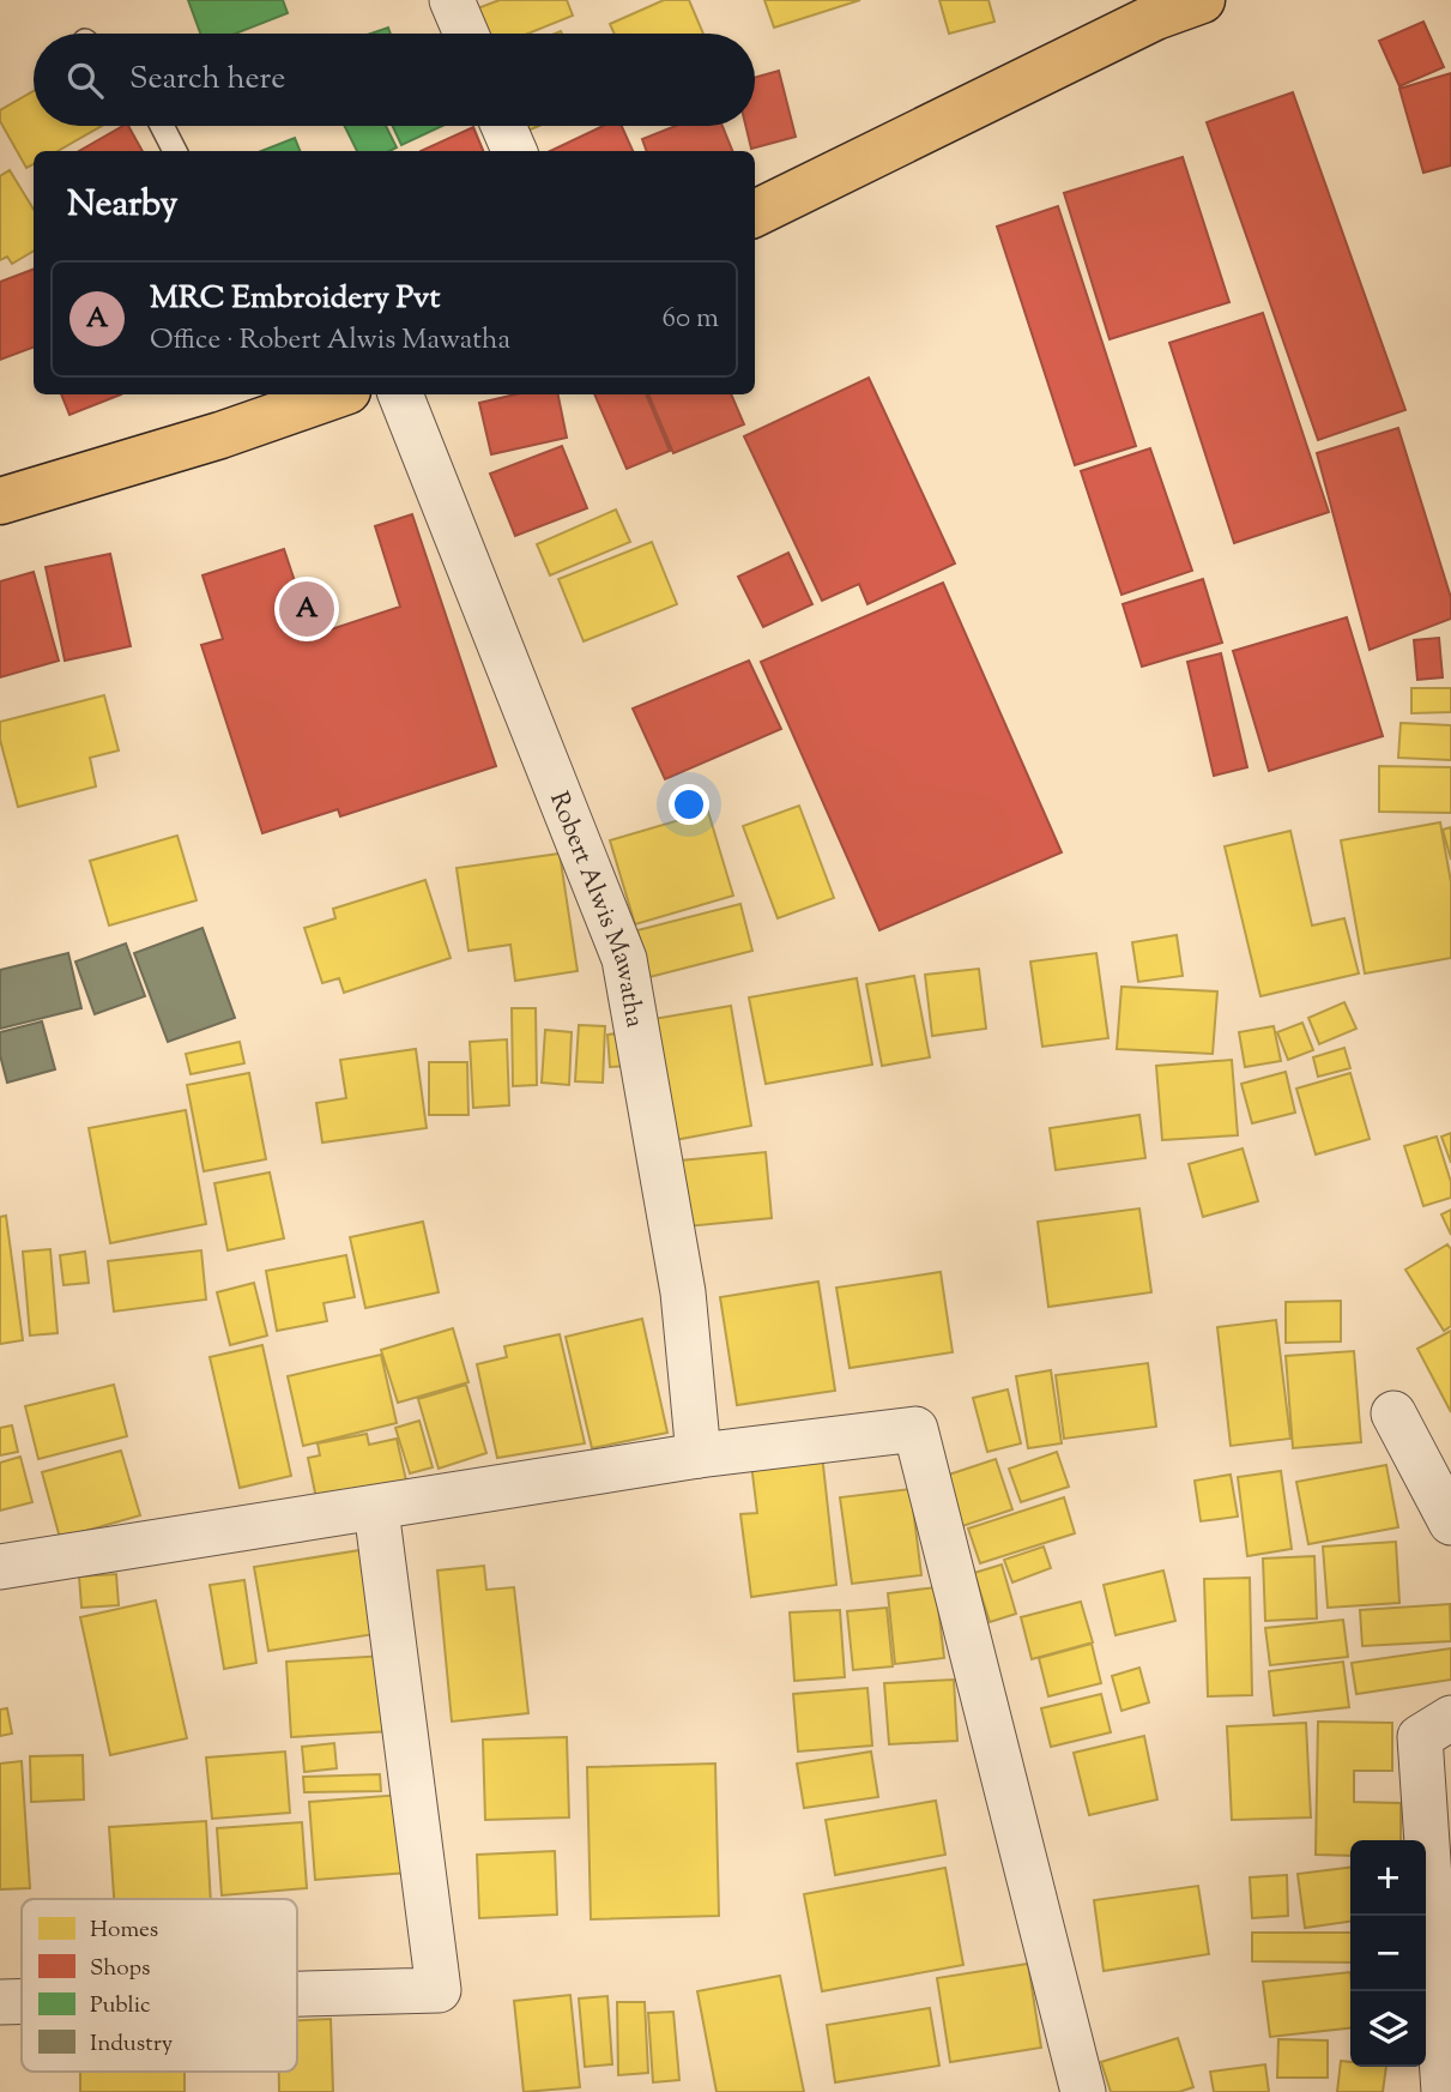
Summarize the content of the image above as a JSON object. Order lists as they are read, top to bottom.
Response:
{
  "streets": {
    "street": ["Robert Alwis Mawatha"]
  },
  "legend": [
    "Homes",
    "Shops",
    "Public",
    "Industry"
  ],
  "page": {
    "search": "Search here",
    "heading": "Nearby",
    "list": [
      {
        "mark": "A",
        "name": "MRC Embroidery Pvt",
        "note": "Office · Robert Alwis Mawatha",
        "value": "60 m"
      }
    ],
    "pins": "A",
    "map_buttons": ["+", "−"]
  }
}
